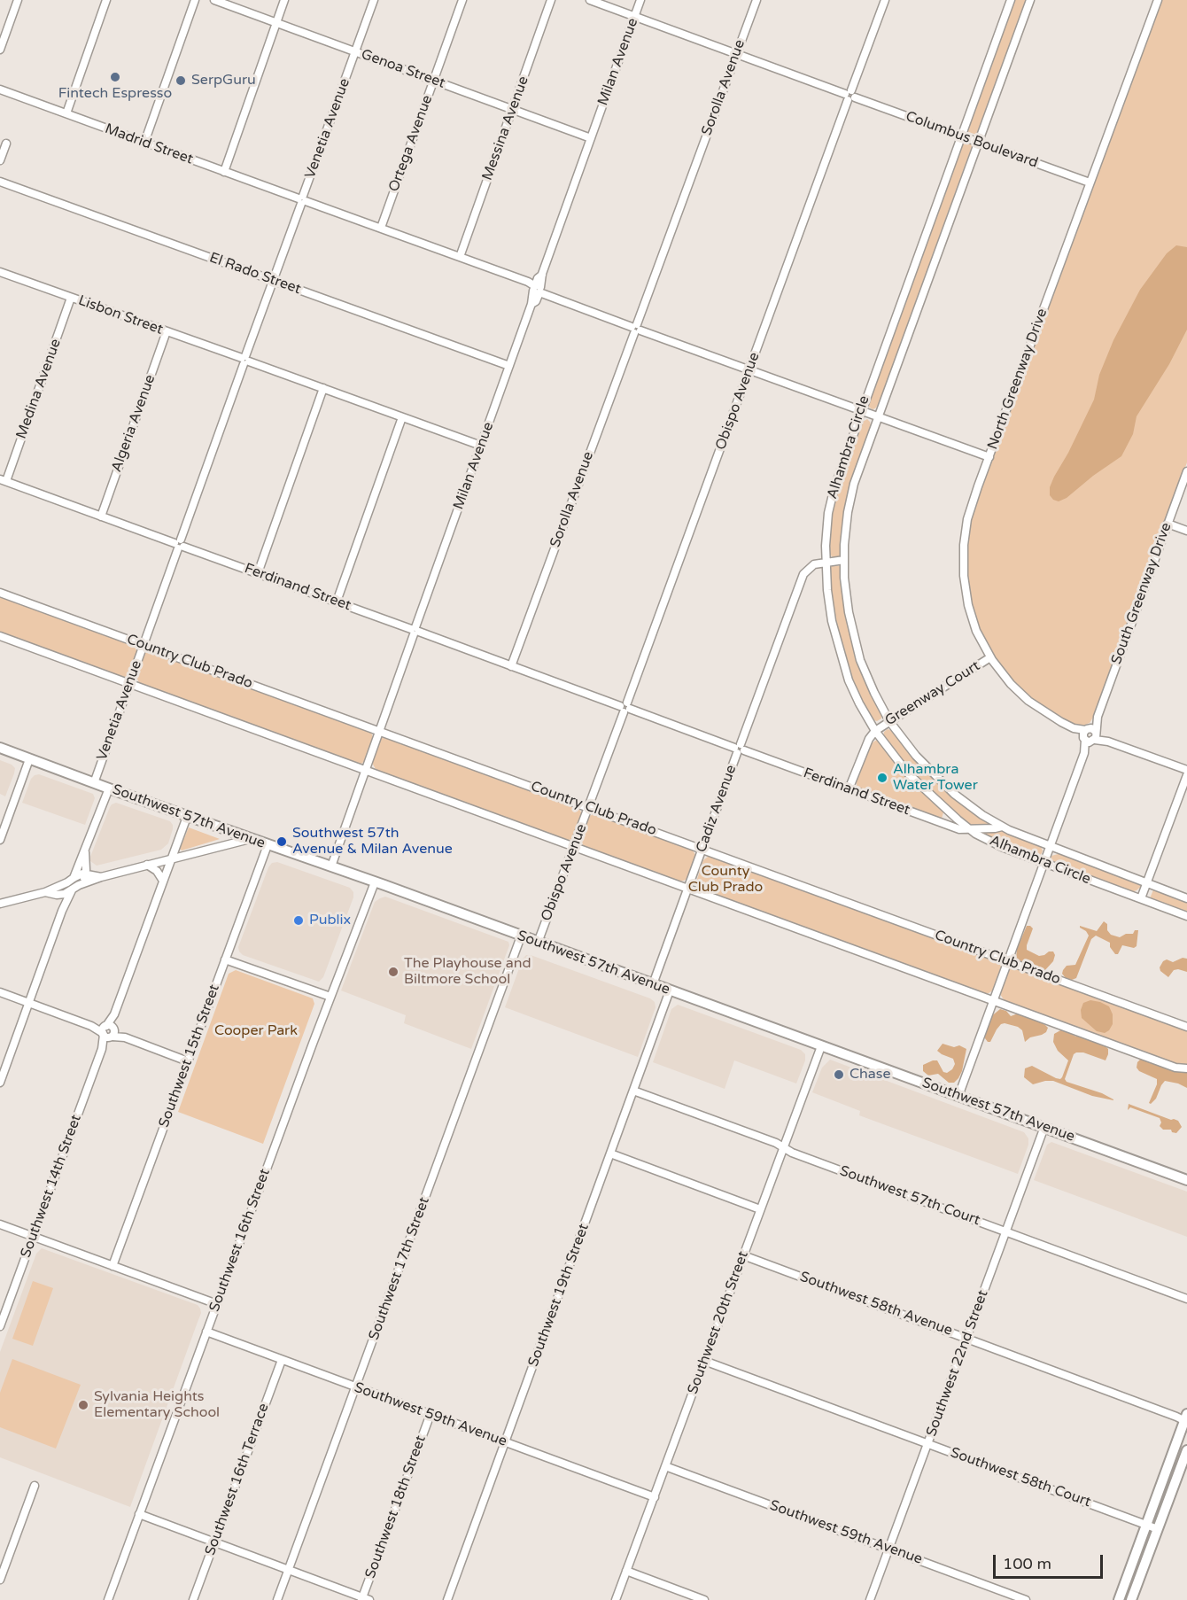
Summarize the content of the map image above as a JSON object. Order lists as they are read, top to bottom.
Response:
{
  "streets": {
    "main road": ["Southwest 57th Avenue"],
    "street": [
      "Milan Avenue",
      "Genoa Street",
      "Sorolla Avenue",
      "Venetia Avenue",
      "Messina Avenue",
      "Columbus Boulevard",
      "Ortega Avenue",
      "Madrid Street",
      "El Rado Street",
      "Lisbon Street",
      "North Greenway Drive",
      "Medina Avenue",
      "Obispo Avenue",
      "Algeria Avenue",
      "Alhambra Circle",
      "Ferdinand Street",
      "South Greenway Drive",
      "Country Club Prado",
      "Greenway Court",
      "Cadiz Avenue",
      "Southwest 15th Street",
      "Southwest 14th Street",
      "Southwest 57th Court",
      "Southwest 16th Street",
      "Southwest 17th Street",
      "Southwest 19th Street",
      "Southwest 58th Avenue",
      "Southwest 20th Street",
      "Southwest 22nd Street",
      "Southwest 59th Avenue",
      "Southwest 58th Court",
      "Southwest 16th Terrace",
      "Southwest 18th Street"
    ]
  },
  "crossings": [
    ["Milan Avenue", "Genoa Street"],
    ["Milan Avenue", "Columbus Boulevard"],
    ["Milan Avenue", "Madrid Street"],
    ["Milan Avenue", "El Rado Street"],
    ["Milan Avenue", "Lisbon Street"],
    ["Milan Avenue", "Ferdinand Street"],
    ["Milan Avenue", "Country Club Prado"],
    ["Milan Avenue", "Southwest 57th Avenue"],
    ["Genoa Street", "Venetia Avenue"],
    ["Genoa Street", "Messina Avenue"],
    ["Genoa Street", "Ortega Avenue"],
    ["Sorolla Avenue", "Columbus Boulevard"],
    ["Sorolla Avenue", "Madrid Street"],
    ["Sorolla Avenue", "Ferdinand Street"],
    ["Venetia Avenue", "Madrid Street"],
    ["Venetia Avenue", "El Rado Street"],
    ["Venetia Avenue", "Lisbon Street"],
    ["Venetia Avenue", "Ferdinand Street"],
    ["Venetia Avenue", "Country Club Prado"],
    ["Venetia Avenue", "Southwest 57th Avenue"],
    ["Messina Avenue", "Madrid Street"],
    ["Columbus Boulevard", "North Greenway Drive"],
    ["Columbus Boulevard", "Obispo Avenue"],
    ["Columbus Boulevard", "Alhambra Circle"],
    ["Ortega Avenue", "Madrid Street"],
    ["Madrid Street", "North Greenway Drive"],
    ["Madrid Street", "Obispo Avenue"],
    ["Madrid Street", "Alhambra Circle"],
    ["Lisbon Street", "Medina Avenue"],
    ["Lisbon Street", "Algeria Avenue"],
    ["North Greenway Drive", "South Greenway Drive"],
    ["North Greenway Drive", "Greenway Court"],
    ["Medina Avenue", "Ferdinand Street"],
    ["Obispo Avenue", "Ferdinand Street"],
    ["Obispo Avenue", "Country Club Prado"],
    ["Obispo Avenue", "Southwest 57th Avenue"],
    ["Algeria Avenue", "Ferdinand Street"],
    ["Alhambra Circle", "Ferdinand Street"],
    ["Alhambra Circle", "Greenway Court"],
    ["Alhambra Circle", "Cadiz Avenue"],
    ["Ferdinand Street", "Greenway Court"],
    ["Ferdinand Street", "Cadiz Avenue"],
    ["Country Club Prado", "Cadiz Avenue"],
    ["Cadiz Avenue", "Southwest 57th Avenue"],
    ["Southwest 57th Avenue", "Southwest 15th Street"],
    ["Southwest 57th Avenue", "Southwest 14th Street"],
    ["Southwest 57th Avenue", "Southwest 16th Street"],
    ["Southwest 57th Avenue", "Southwest 17th Street"],
    ["Southwest 57th Avenue", "Southwest 19th Street"],
    ["Southwest 57th Avenue", "Southwest 20th Street"],
    ["Southwest 57th Avenue", "Southwest 22nd Street"],
    ["Southwest 57th Court", "Southwest 19th Street"],
    ["Southwest 57th Court", "Southwest 20th Street"],
    ["Southwest 57th Court", "Southwest 22nd Street"],
    ["Southwest 16th Street", "Southwest 59th Avenue"],
    ["Southwest 17th Street", "Southwest 59th Avenue"],
    ["Southwest 19th Street", "Southwest 59th Avenue"],
    ["Southwest 58th Avenue", "Southwest 20th Street"],
    ["Southwest 58th Avenue", "Southwest 22nd Street"],
    ["Southwest 20th Street", "Southwest 59th Avenue"],
    ["Southwest 20th Street", "Southwest 58th Court"],
    ["Southwest 22nd Street", "Southwest 59th Avenue"],
    ["Southwest 22nd Street", "Southwest 58th Court"],
    ["Southwest 59th Avenue", "Southwest 16th Terrace"],
    ["Southwest 59th Avenue", "Southwest 18th Street"]
  ],
  "parks": ["County Club Prado", "Cooper Park"],
  "places": [
    "Fintech Espresso",
    "SerpGuru",
    "Alhambra Water Tower",
    "Southwest 57th Avenue & Milan Avenue",
    "Publix",
    "The Playhouse and Biltmore School",
    "Chase",
    "Sylvania Heights Elementary School"
  ],
  "scale_bar": "100 m"
}
